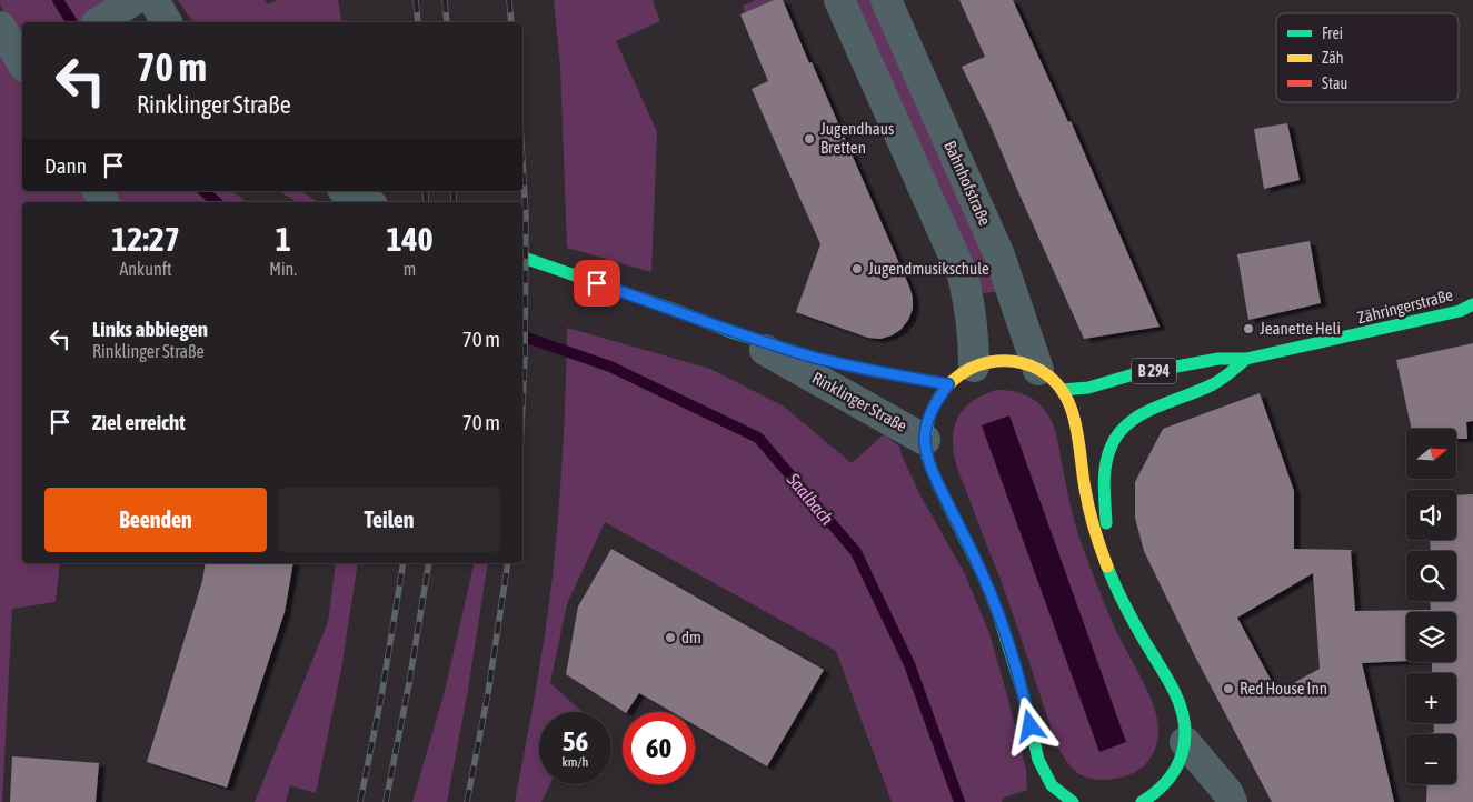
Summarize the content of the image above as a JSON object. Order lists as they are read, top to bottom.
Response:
{
  "streets": {
    "main road": ["Zähringerstraße", "B 294", "Rinklinger Straße"],
    "street": ["Bahnhofstraße"]
  },
  "water": ["Saalbach"],
  "places": [
    "Jugendhaus Bretten",
    "Jugendmusikschule",
    "Jeanette Heli",
    "dm",
    "Red House Inn"
  ],
  "legend": ["Frei", "Zäh", "Stau"],
  "north": "right",
  "page": {
    "turn": ["70 m", "Rinklinger Straße"],
    "then": "Dann",
    "eta": [
      "12:27",
      "Ankunft",
      "1",
      "Min.",
      "140",
      "m"
    ],
    "list": [
      {
        "name": "Links abbiegen",
        "note": "Rinklinger Straße",
        "value": "70 m"
      },
      {
        "name": "Ziel erreicht",
        "value": "70 m"
      }
    ],
    "map_buttons": ["+", "−"],
    "buttons": ["Beenden", "Teilen"],
    "speed": "56 km/h",
    "limit": "60"
  }
}
